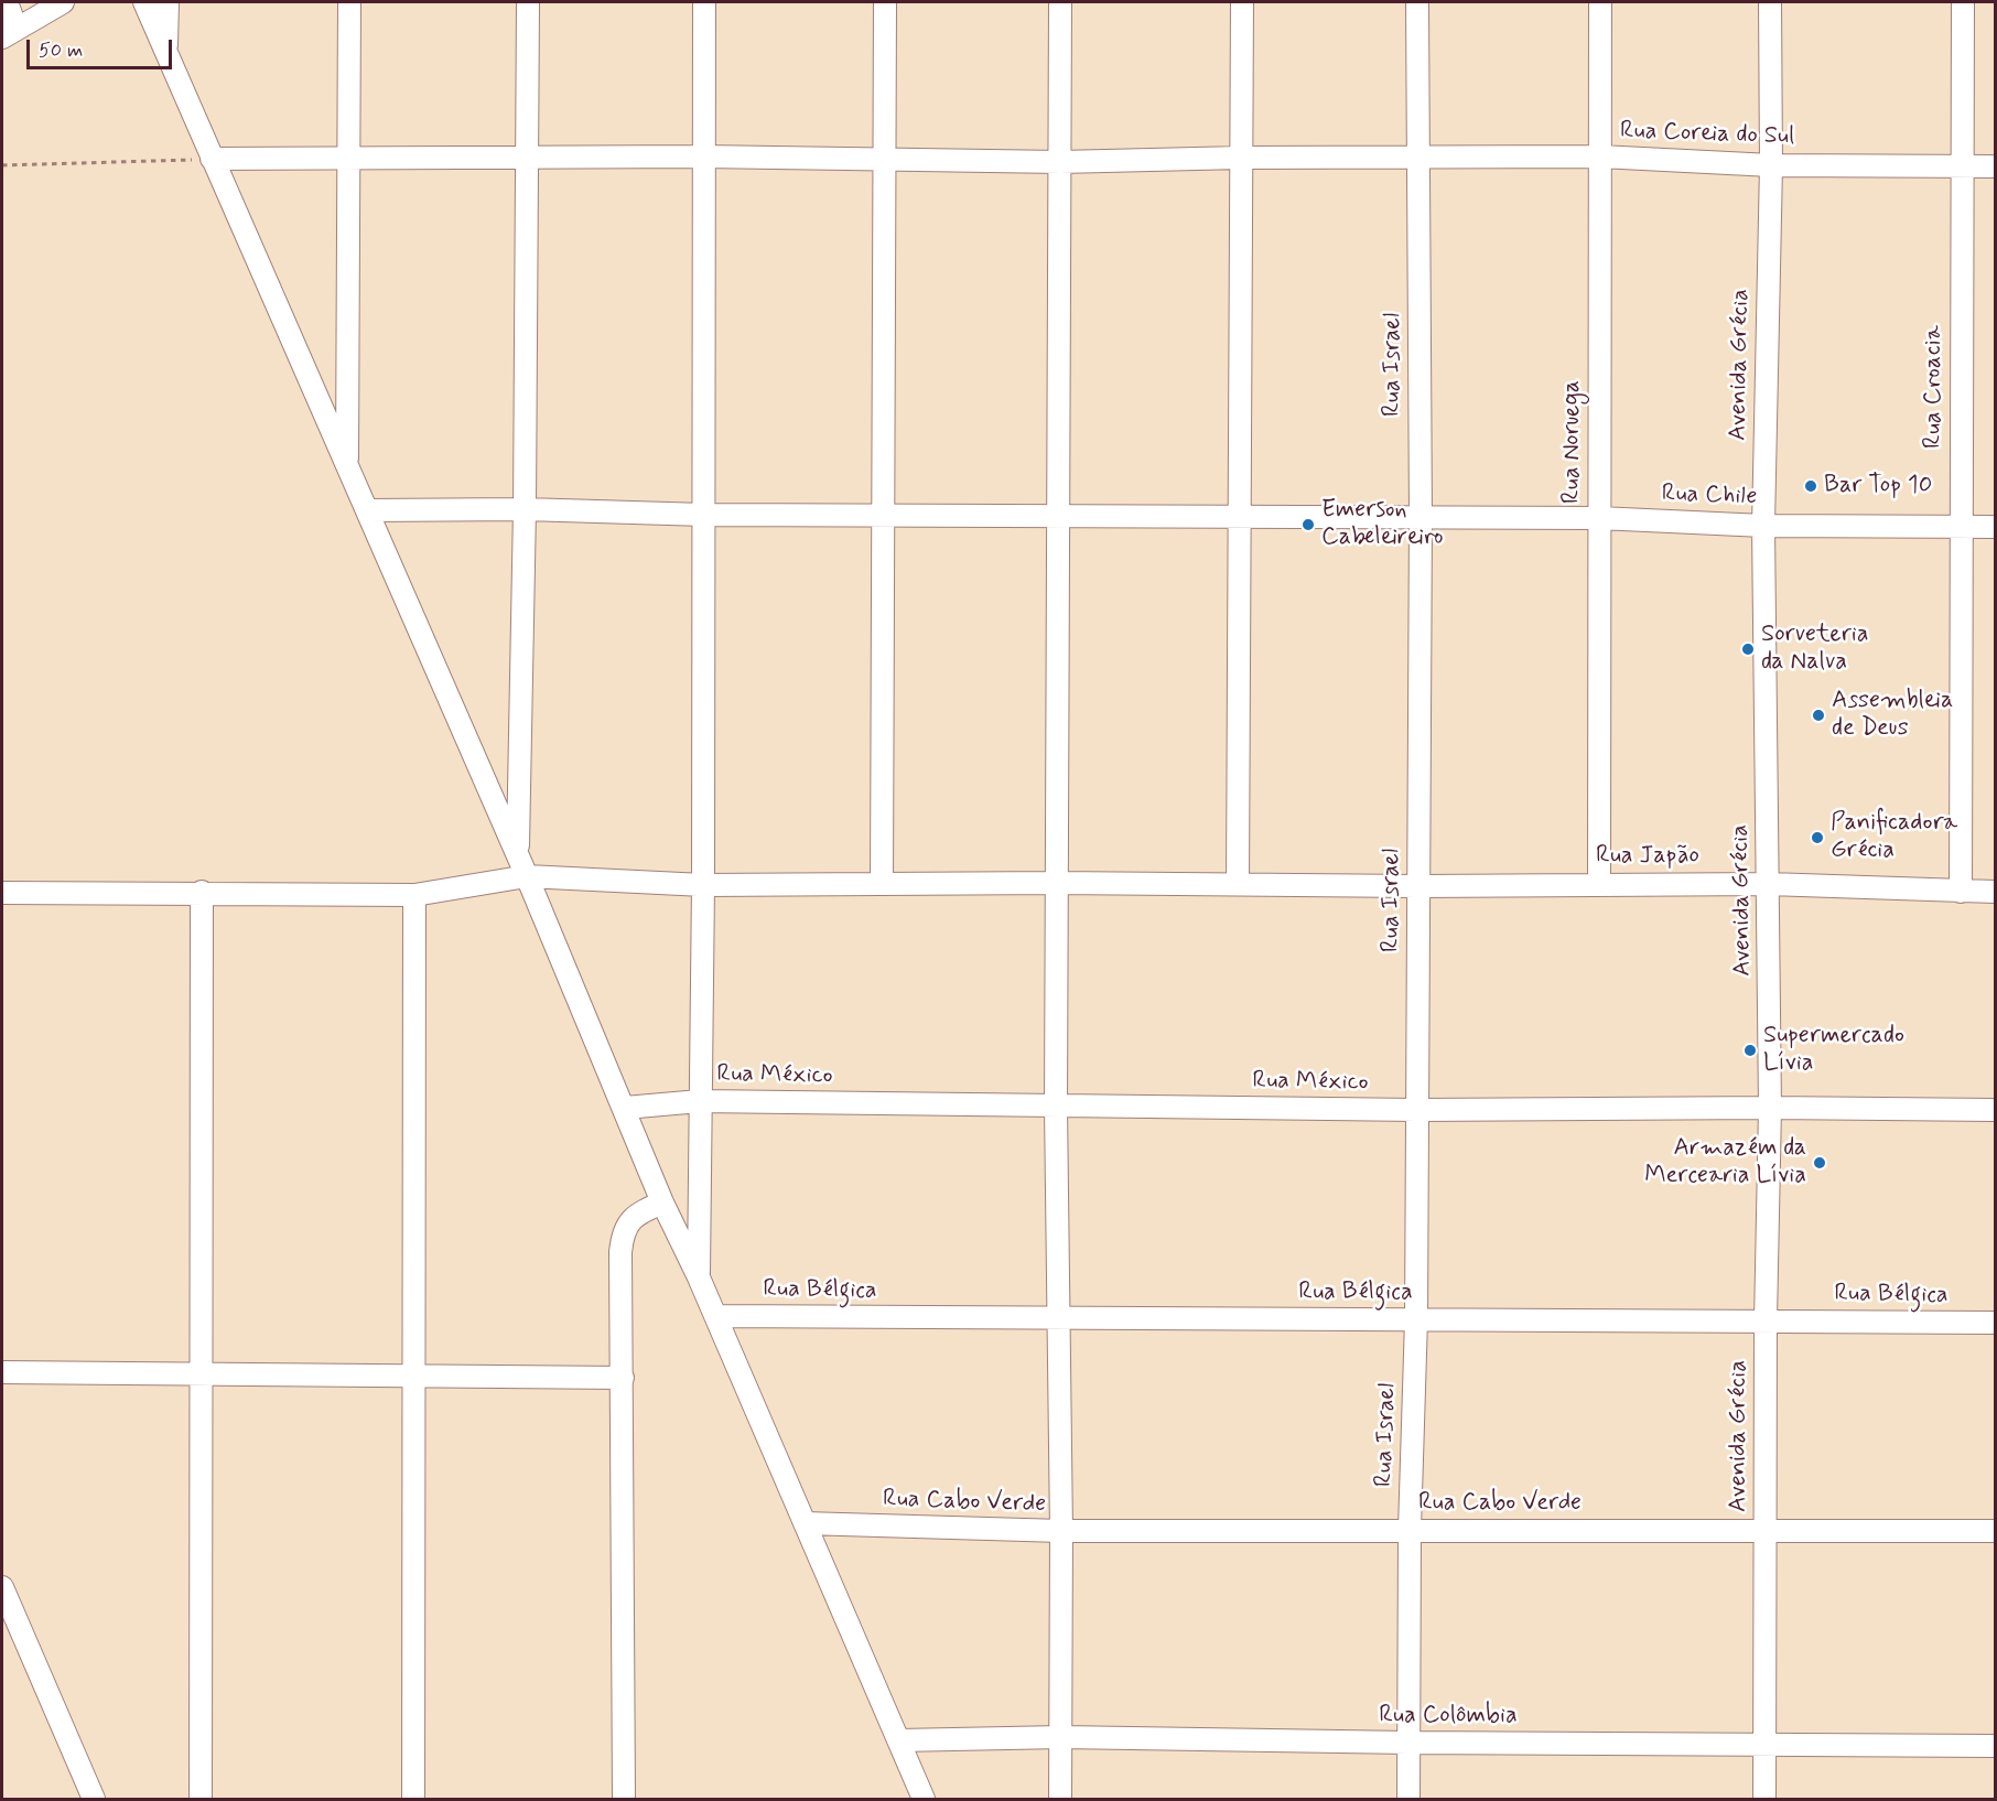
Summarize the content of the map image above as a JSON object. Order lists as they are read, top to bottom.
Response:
{
  "streets": {
    "street": [
      "Rua Coreia do Sul",
      "Rua Israel",
      "Avenida Grécia",
      "Rua Croacia",
      "Rua Noruega",
      "Rua Chile",
      "Rua Japão",
      "Rua México",
      "Rua Bélgica",
      "Rua Cabo Verde",
      "Rua Colômbia"
    ]
  },
  "crossings": [
    ["Rua Coreia do Sul", "Rua Israel"],
    ["Rua Coreia do Sul", "Avenida Grécia"],
    ["Rua Coreia do Sul", "Rua Croacia"],
    ["Rua Coreia do Sul", "Rua Noruega"],
    ["Rua Israel", "Rua Chile"],
    ["Rua Israel", "Rua Japão"],
    ["Rua Israel", "Rua México"],
    ["Rua Israel", "Rua Bélgica"],
    ["Rua Israel", "Rua Cabo Verde"],
    ["Rua Israel", "Rua Colômbia"],
    ["Avenida Grécia", "Rua Chile"],
    ["Avenida Grécia", "Rua Japão"],
    ["Avenida Grécia", "Rua México"],
    ["Avenida Grécia", "Rua Bélgica"],
    ["Avenida Grécia", "Rua Cabo Verde"],
    ["Avenida Grécia", "Rua Colômbia"],
    ["Rua Croacia", "Rua Chile"],
    ["Rua Croacia", "Rua Japão"],
    ["Rua Noruega", "Rua Chile"],
    ["Rua Noruega", "Rua Japão"]
  ],
  "places": [
    "Bar Top 10",
    "Emerson Cabeleireiro",
    "Sorveteria da Nalva",
    "Assembleia de Deus",
    "Panificadora Grécia",
    "Supermercado Lívia",
    "Armazém da Mercearia Lívia"
  ],
  "scale_bar": "50 m"
}
